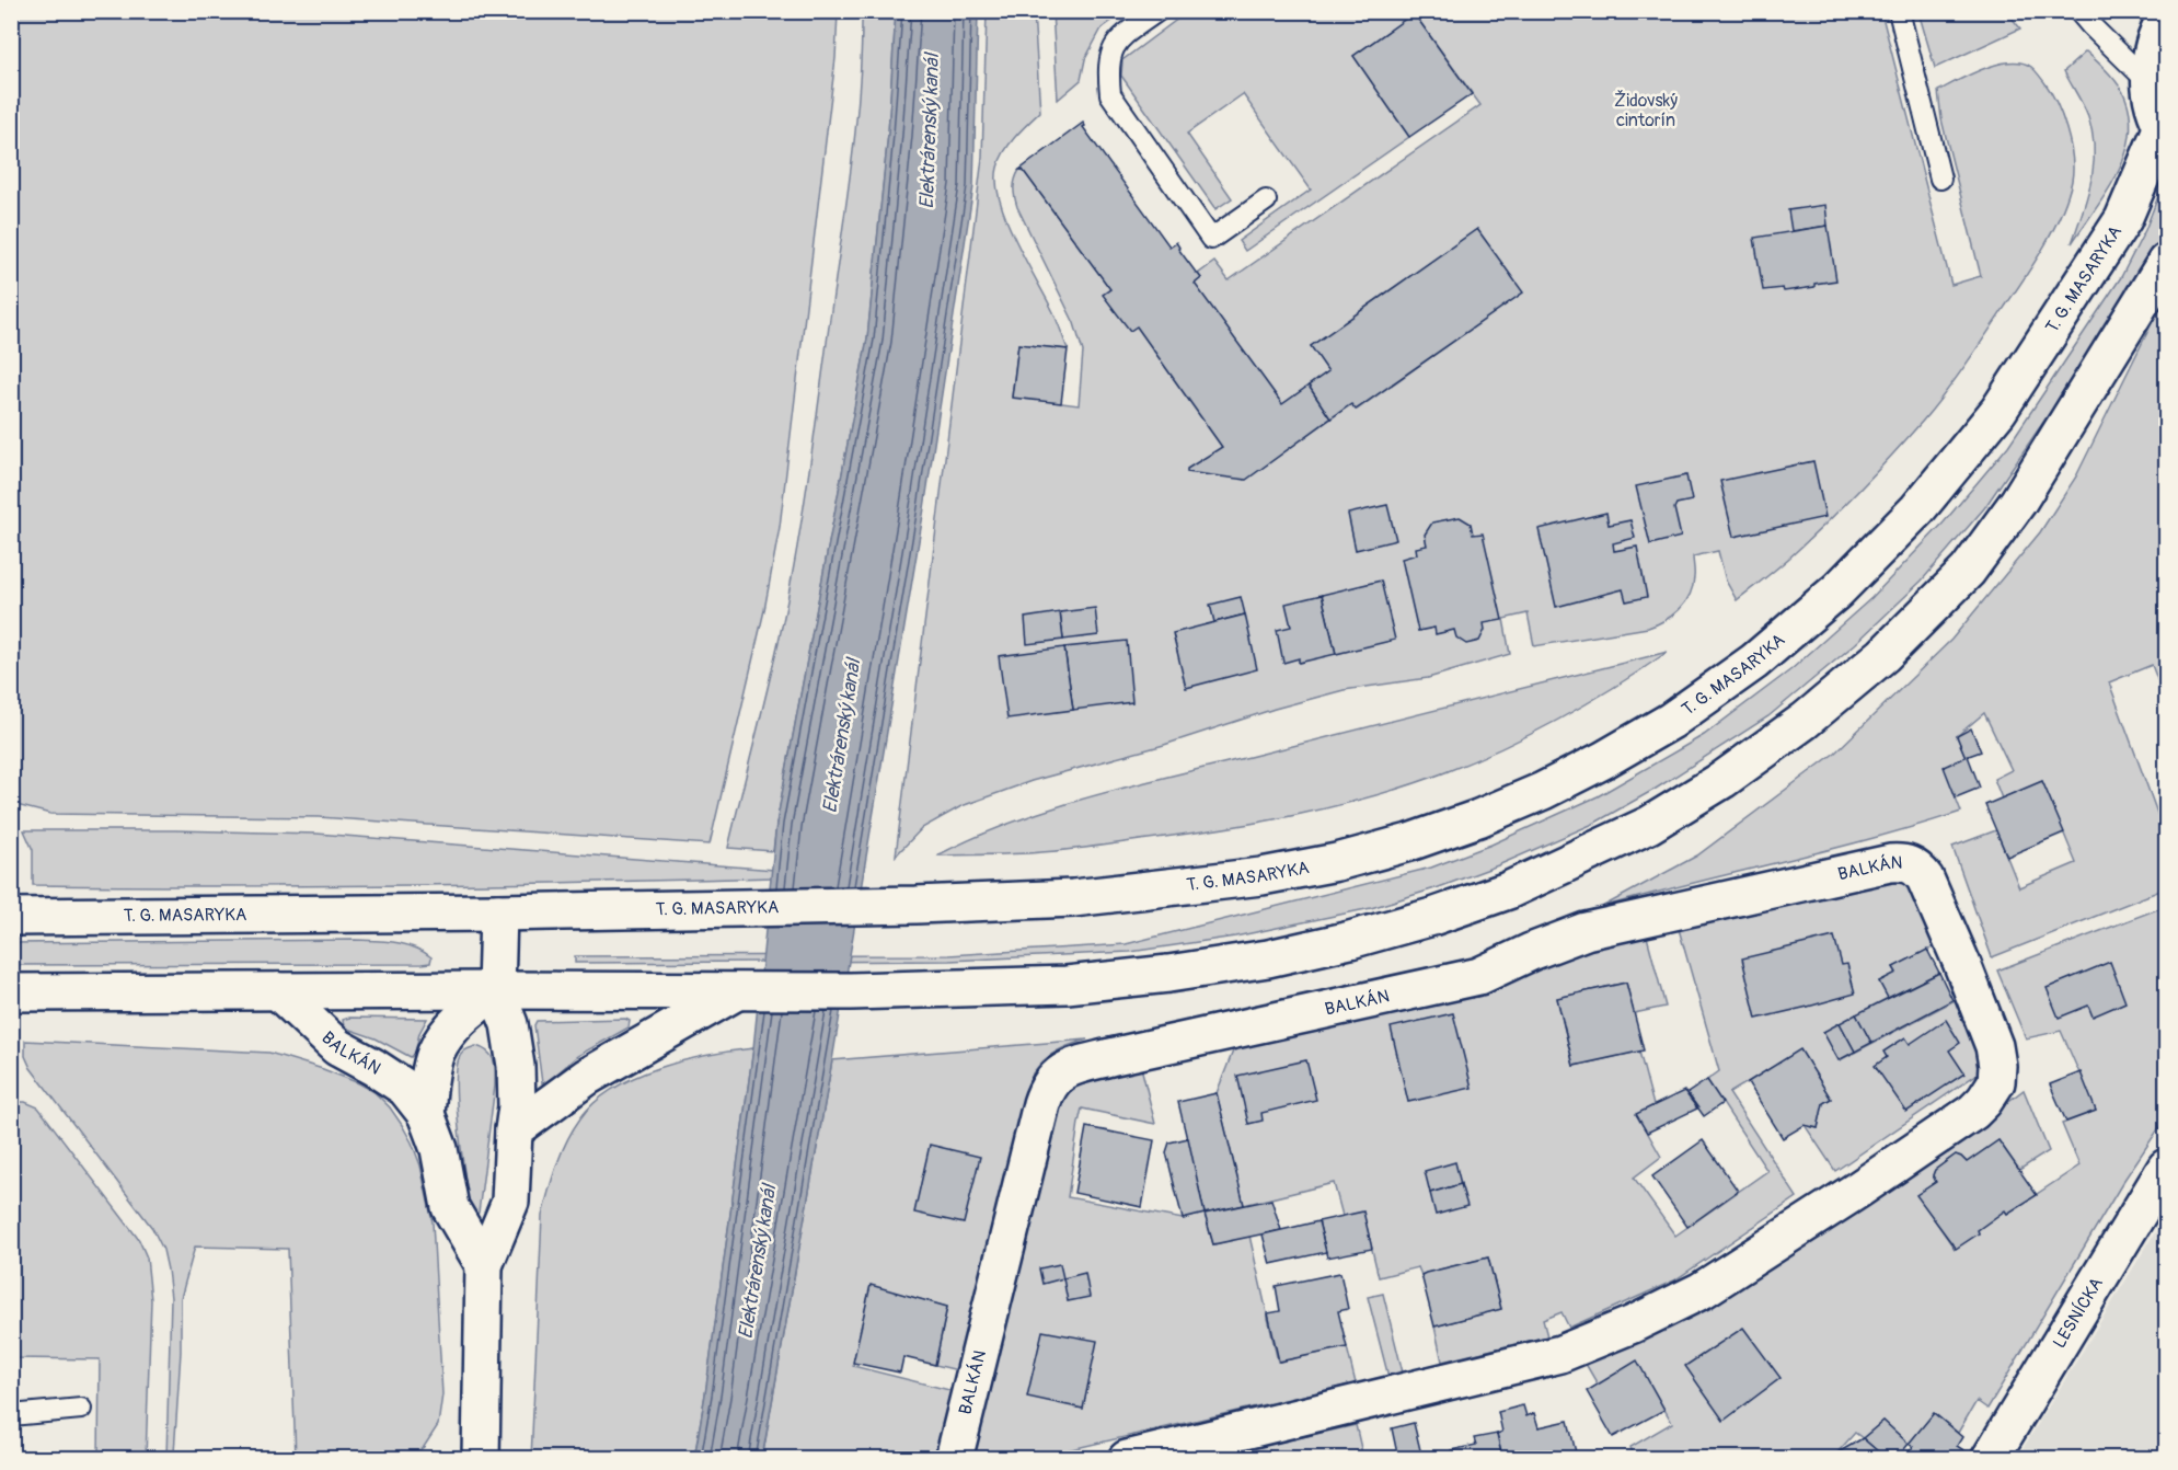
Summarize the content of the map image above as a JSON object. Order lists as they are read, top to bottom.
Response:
{
  "streets": {
    "street": ["T. G. MASARYKA", "BALKÁN", "LESNÍCKA"]
  },
  "water": ["Elektrárenský kanál"],
  "parks": ["Židovský cintorín"]
}
